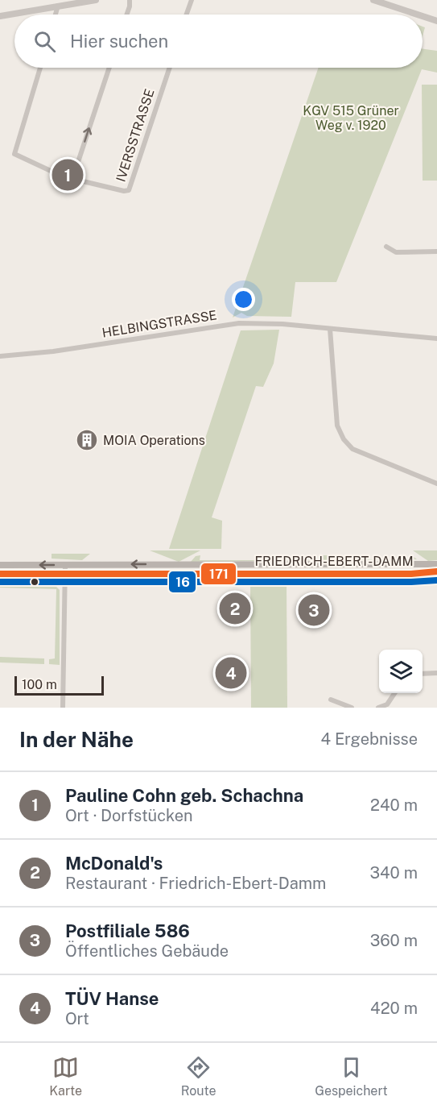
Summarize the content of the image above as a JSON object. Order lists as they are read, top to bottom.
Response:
{
  "streets": {
    "main road": ["FRIEDRICH-EBERT-DAMM"],
    "street": ["IVERSSTRASSE", "HELBINGSTRASSE"]
  },
  "parks": ["KGV 515 Grüner Weg v. 1920"],
  "places": {
    "building": ["MOIA Operations"]
  },
  "lines": ["transit line 171", "transit line 16"],
  "scale_bar": "100 m",
  "page": {
    "search": "Hier suchen",
    "pins": [
      "1",
      "2",
      "3",
      "4"
    ],
    "scale": "100 m",
    "heading": ["In der Nähe", "4 Ergebnisse"],
    "list": [
      {
        "mark": "1",
        "name": "Pauline Cohn geb. Schachna",
        "note": "Ort · Dorfstücken",
        "value": "240 m"
      },
      {
        "mark": "2",
        "name": "McDonald's",
        "note": "Restaurant · Friedrich-Ebert-Damm",
        "value": "340 m"
      },
      {
        "mark": "3",
        "name": "Postfiliale 586",
        "note": "Öffentliches Gebäude",
        "value": "360 m"
      },
      {
        "mark": "4",
        "name": "TÜV Hanse",
        "note": "Ort",
        "value": "420 m"
      }
    ],
    "nav": ["Karte", "Route", "Gespeichert"]
  }
}
